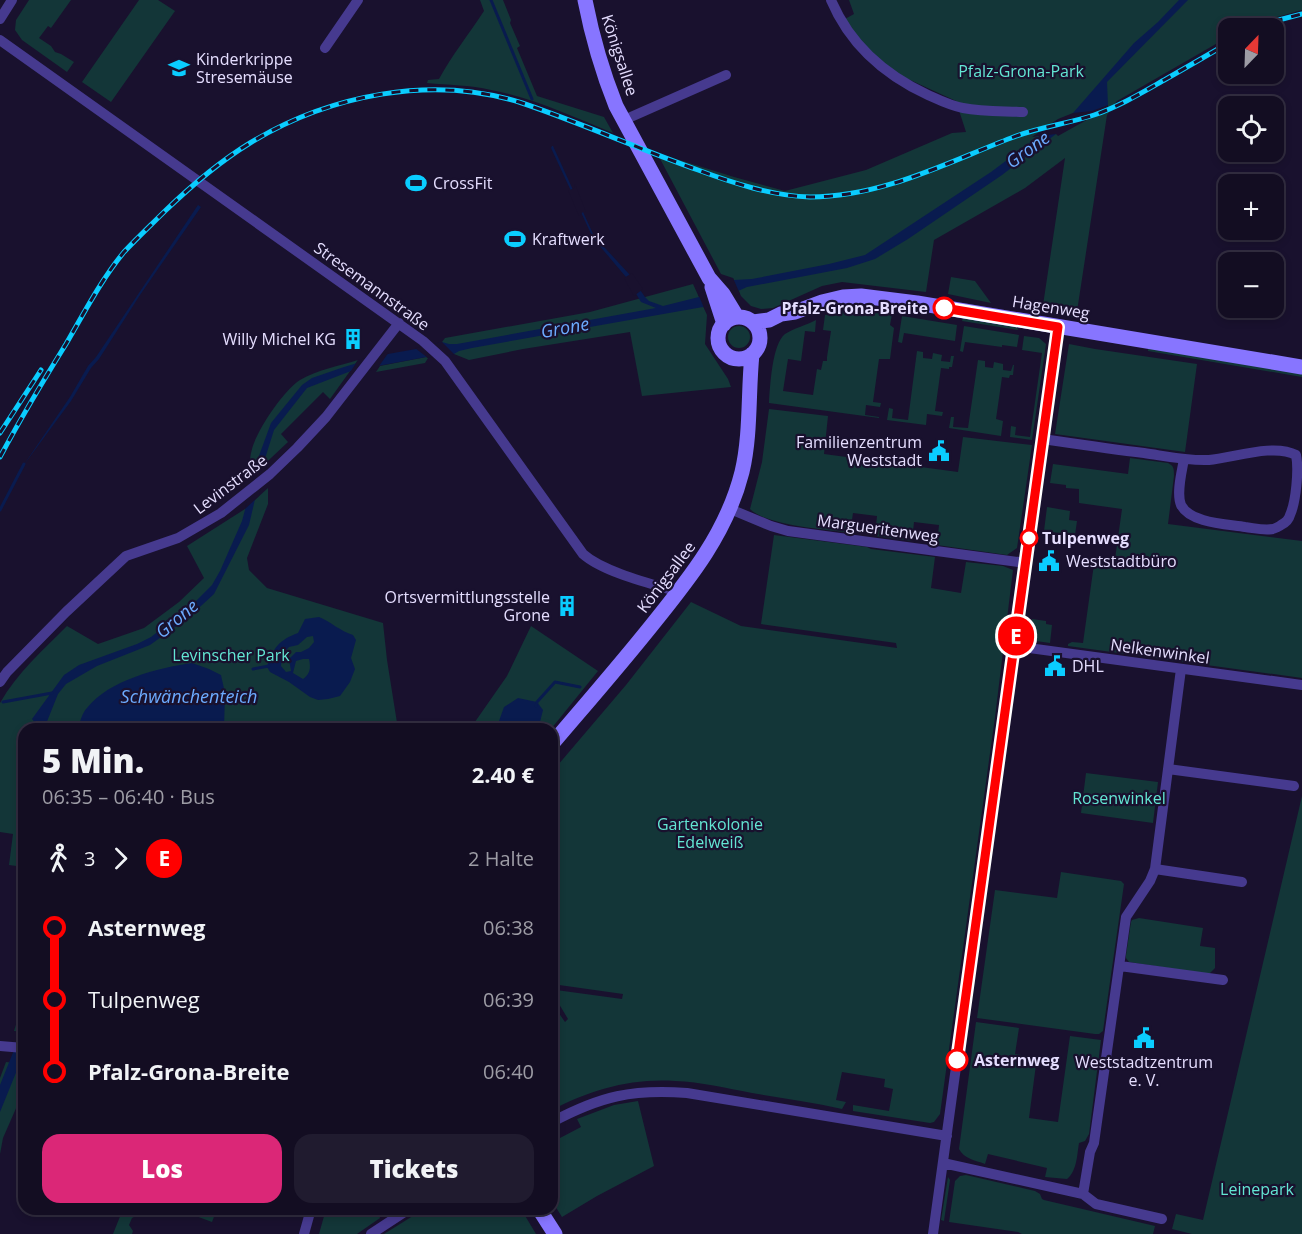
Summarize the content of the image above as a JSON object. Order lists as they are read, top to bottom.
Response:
{
  "streets": {
    "street": [
      "Königsallee",
      "Stresemannstraße",
      "Hagenweg",
      "Levinstraße",
      "Margueritenweg",
      "Nelkenwinkel"
    ]
  },
  "crossings": [
    ["Königsallee", "Stresemannstraße"],
    ["Königsallee", "Hagenweg"],
    ["Königsallee", "Margueritenweg"],
    ["Stresemannstraße", "Levinstraße"]
  ],
  "water": ["Grone", "Schwänchenteich"],
  "parks": [
    "Pfalz-Grona-Park",
    "Levinscher Park",
    "Rosenwinkel",
    "Gartenkolonie Edelweiß",
    "Leinepark"
  ],
  "places": {
    "school or university": ["Kinderkrippe Stresemäuse"],
    "sports": ["CrossFit", "Kraftwerk"],
    "other": ["Pfalz-Grona-Breite", "Tulpenweg", "Asternweg"],
    "building": ["Willy Michel KG", "Ortsvermittlungsstelle Grone"],
    "public building": [
      "Familienzentrum Weststadt",
      "Weststadtbüro",
      "DHL",
      "Weststadtzentrum e. V."
    ]
  },
  "lines": ["bus line E"],
  "north": "top right",
  "page": {
    "on_map": "E",
    "map_buttons": ["+", "−"],
    "heading": ["5 Min.", "06:35 – 06:40 · Bus", "2.40 €"],
    "legs": ["3", "E", "2 Halte"],
    "list": [
      {
        "name": "Asternweg",
        "value": "06:38"
      },
      {
        "name": "Tulpenweg",
        "value": "06:39"
      },
      {
        "name": "Pfalz-Grona-Breite",
        "value": "06:40"
      }
    ],
    "buttons": ["Los", "Tickets"]
  }
}
